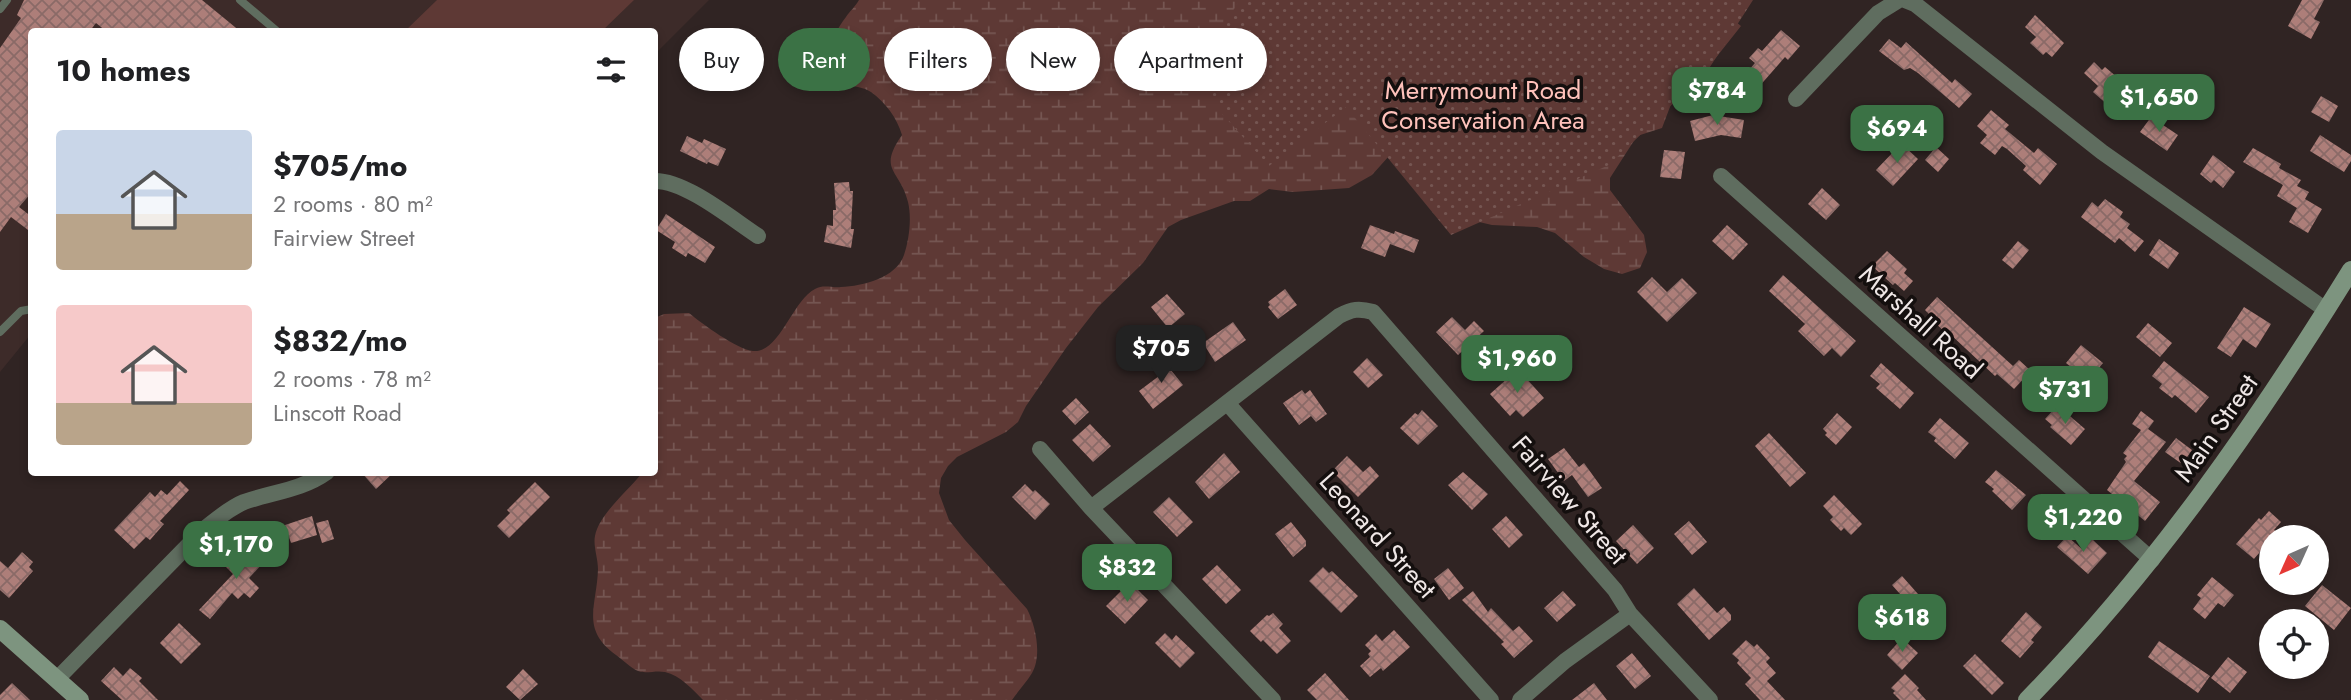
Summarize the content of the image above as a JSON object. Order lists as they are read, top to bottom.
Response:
{
  "streets": {
    "main road": ["Main Street"],
    "street": ["Marshall Road", "Fairview Street", "Leonard Street"]
  },
  "crossings": [
    ["Marshall Road", "Main Street"],
    ["Fairview Street", "Leonard Street"]
  ],
  "parks": ["Merrymount Road Conservation Area"],
  "north": "bottom left",
  "page": {
    "chip": [
      "Buy",
      "Rent",
      "Filters",
      "New",
      "Apartment"
    ],
    "heading": "10 homes",
    "price": [
      "$784",
      "$1,650",
      "$694",
      "$705",
      "$1,960",
      "$731",
      "$1,220",
      "$1,170",
      "$832",
      "$618"
    ],
    "list": [
      {
        "name": "$705/mo",
        "note": "2 rooms · 80 m² · Fairview Street"
      },
      {
        "name": "$832/mo",
        "note": "2 rooms · 78 m² · Linscott Road"
      }
    ]
  }
}
